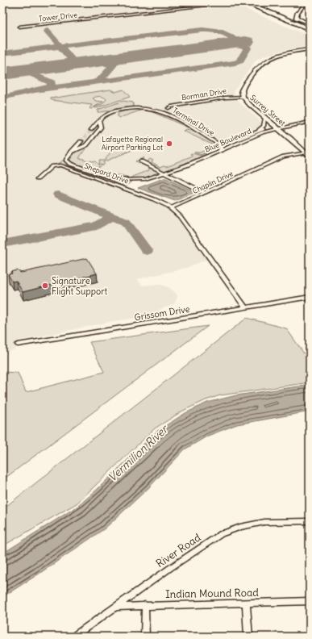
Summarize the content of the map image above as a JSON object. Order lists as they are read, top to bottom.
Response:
{
  "streets": {
    "street": [
      "Tower Drive",
      "Borman Drive",
      "Surrey Street",
      "Terminal Drive",
      "Blue Boulevard",
      "Shepard Drive",
      "Chaplin Drive",
      "Grissom Drive",
      "River Road",
      "Indian Mound Road"
    ]
  },
  "crossings": [
    ["Borman Drive", "Surrey Street"],
    ["Surrey Street", "Blue Boulevard"],
    ["Surrey Street", "Chaplin Drive"],
    ["Terminal Drive", "Blue Boulevard"],
    ["Shepard Drive", "Chaplin Drive"],
    ["River Road", "Indian Mound Road"]
  ],
  "water": ["Vermilion River"],
  "places": ["Lafayette Regional Airport Parking Lot", "Signature Flight Support"]
}
